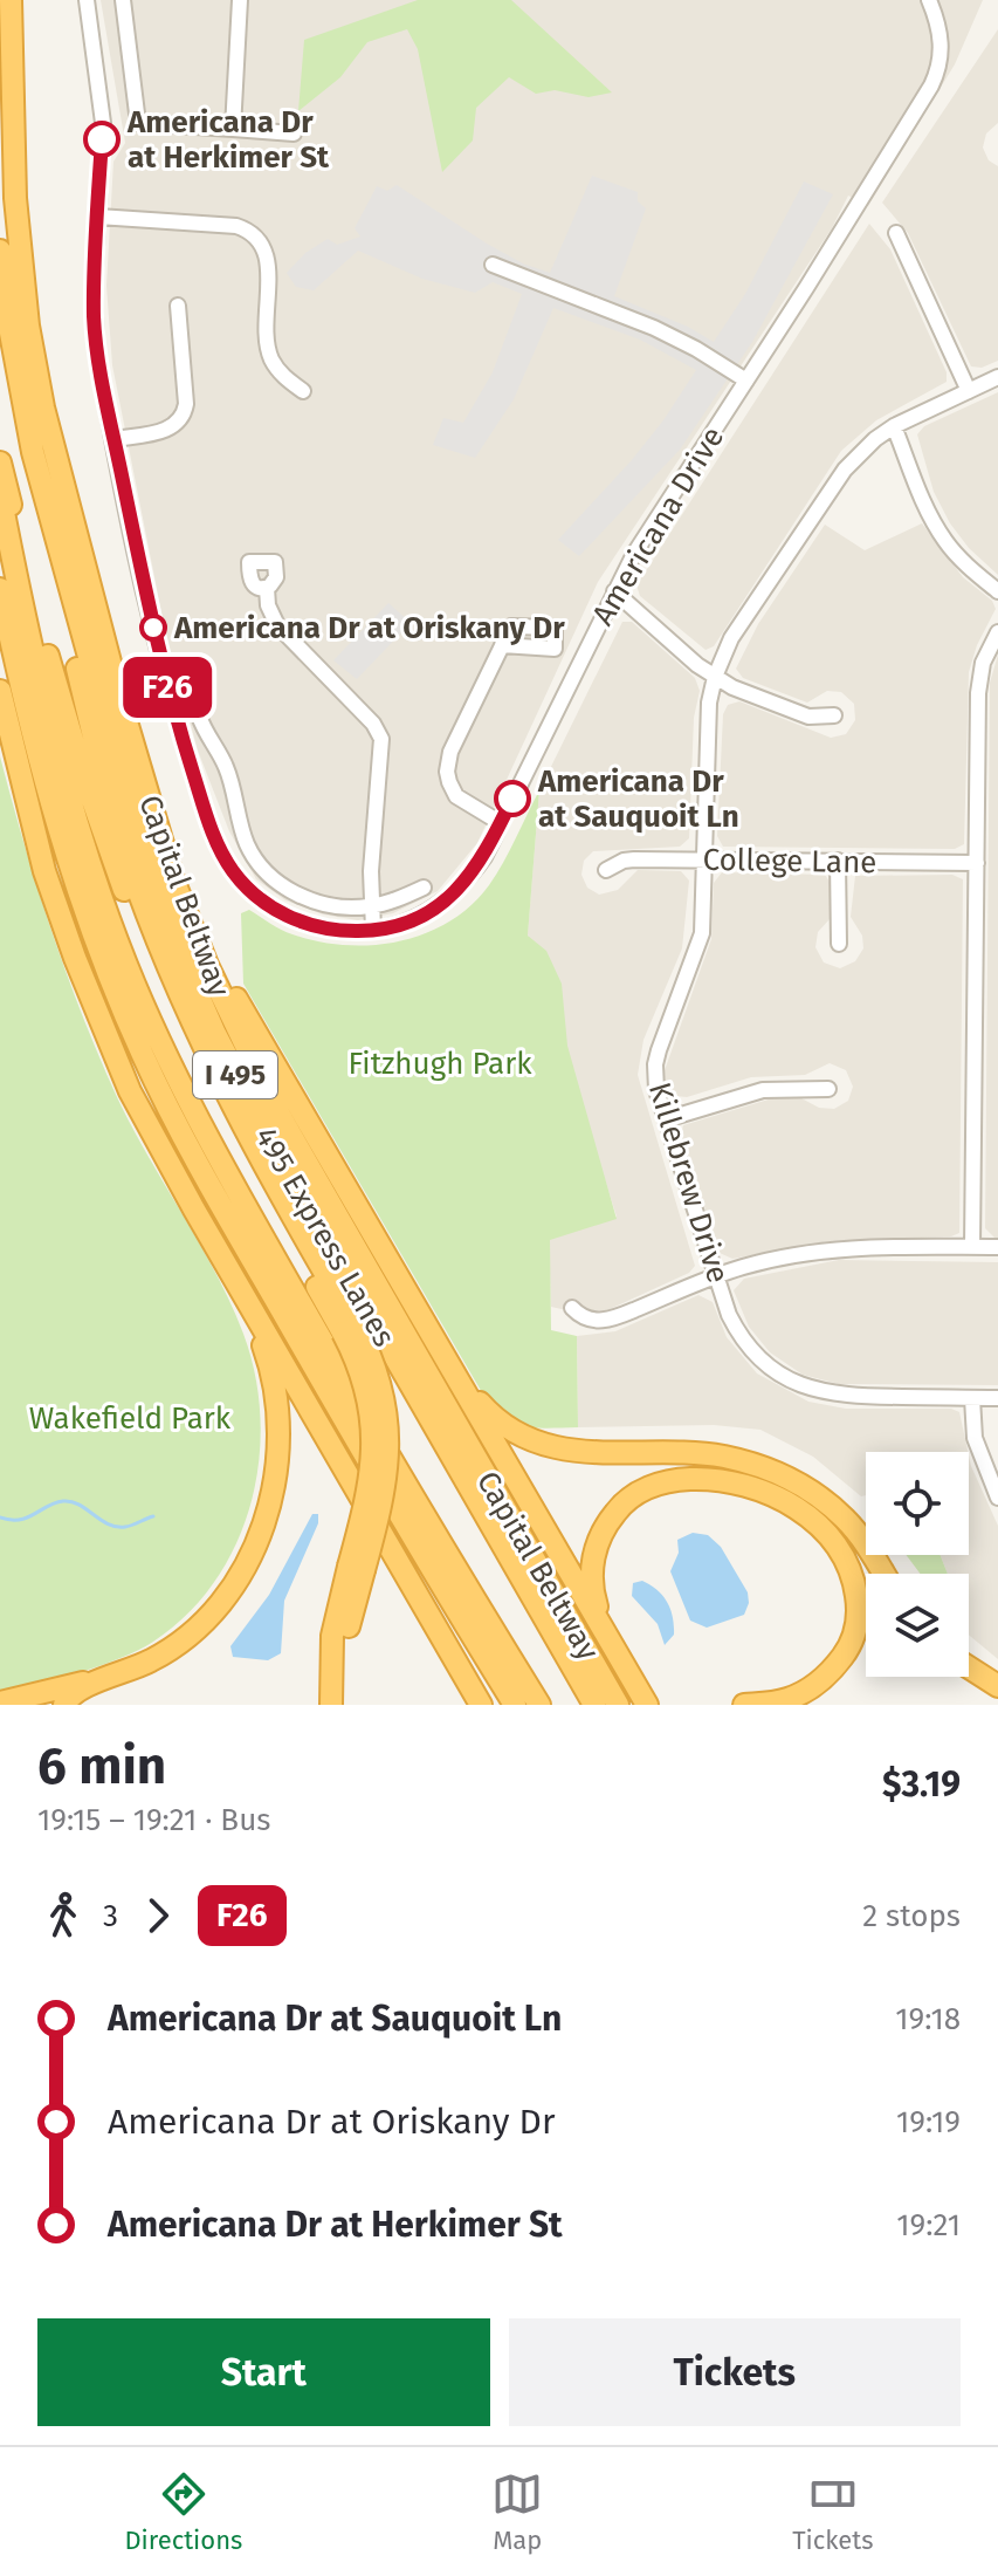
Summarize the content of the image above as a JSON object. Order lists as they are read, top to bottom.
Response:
{
  "streets": {
    "highway": ["Capital Beltway", "I 495", "495 Express Lanes"],
    "street": ["Americana Drive", "College Lane", "Killebrew Drive"]
  },
  "crossings": [
    ["College Lane", "Killebrew Drive"]
  ],
  "parks": ["Fitzhugh Park", "Wakefield Park"],
  "places": ["Americana Dr at Herkimer St", "Americana Dr at Oriskany Dr", "Americana Dr at Sauquoit Ln"],
  "lines": ["bus line F26"],
  "page": {
    "on_map": "F26",
    "heading": ["6 min", "19:15 – 19:21 · Bus", "$3.19"],
    "legs": ["3", "F26", "2 stops"],
    "list": [
      {
        "name": "Americana Dr at Sauquoit Ln",
        "value": "19:18"
      },
      {
        "name": "Americana Dr at Oriskany Dr",
        "value": "19:19"
      },
      {
        "name": "Americana Dr at Herkimer St",
        "value": "19:21"
      }
    ],
    "buttons": ["Start", "Tickets"],
    "tabs": ["Directions", "Map", "Tickets"]
  }
}
